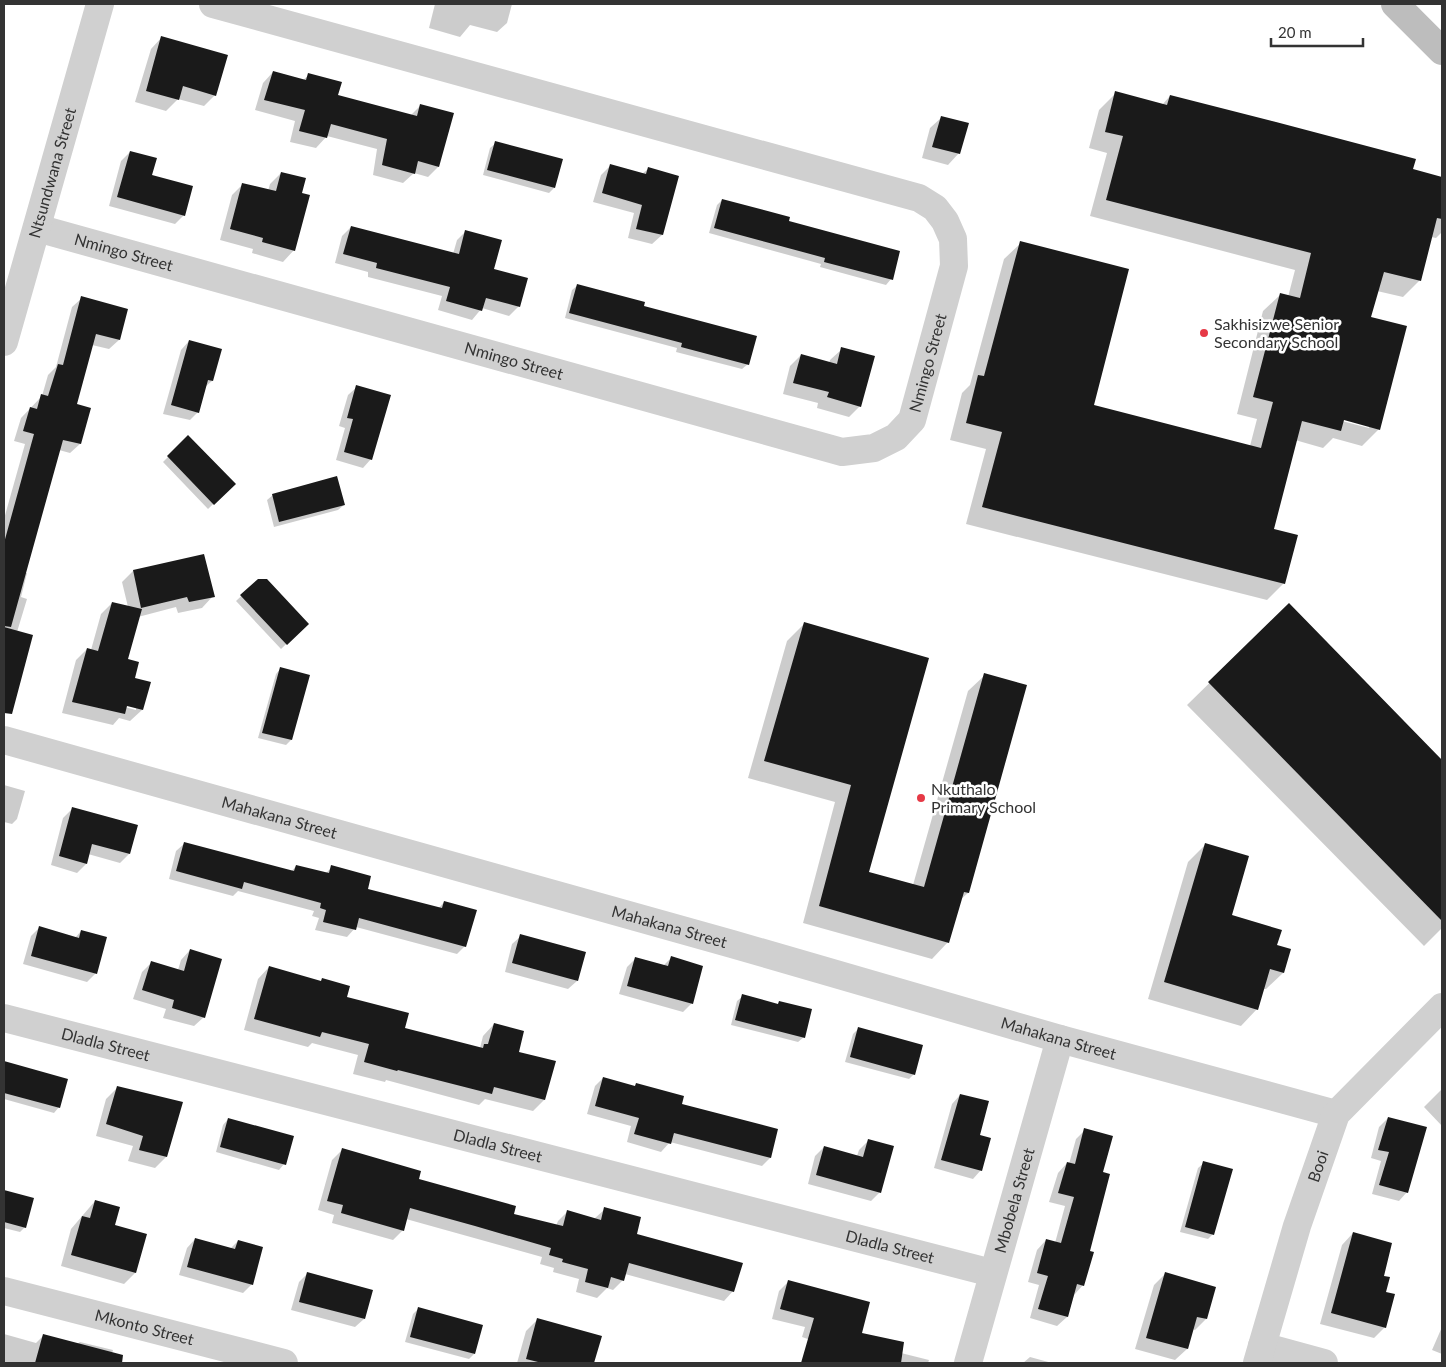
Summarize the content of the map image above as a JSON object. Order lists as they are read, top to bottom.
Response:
{
  "streets": {
    "street": [
      "Ntsundwana Street",
      "Nmingo Street",
      "Mahakana Street",
      "Dladla Street",
      "Booi",
      "Mbobela Street",
      "Mkonto Street"
    ]
  },
  "crossings": [
    ["Ntsundwana Street", "Nmingo Street"],
    ["Mahakana Street", "Booi"],
    ["Mahakana Street", "Mbobela Street"],
    ["Dladla Street", "Mbobela Street"]
  ],
  "places": ["Sakhisizwe Senior Secondary School", "Nkuthalo Primary School"],
  "scale_bar": "20 m"
}
